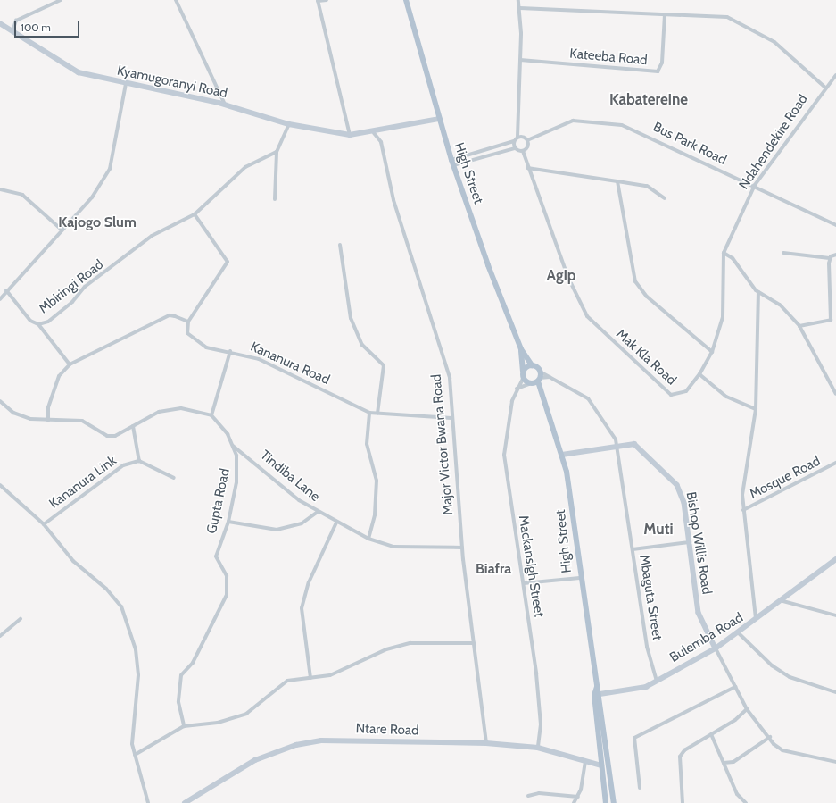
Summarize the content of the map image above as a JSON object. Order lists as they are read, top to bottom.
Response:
{
  "streets": {
    "main road": [
      "Kyamugoranyi Road",
      "High Street",
      "Bishop Willis Road",
      "Bulemba Road",
      "Ntare Road"
    ],
    "street": [
      "Kateeba Road",
      "Ndahendekire Road",
      "Bus Park Road",
      "Mbiringi Road",
      "Mak Kla Road",
      "Kananura Road",
      "Major Victor Bwana Road",
      "Tindiba Lane",
      "Mosque Road",
      "Kananura Link",
      "Gupta Road",
      "Mackansigh Street",
      "Mbaguta Street"
    ]
  },
  "crossings": [
    ["Kyamugoranyi Road", "High Street"],
    ["Kyamugoranyi Road", "Major Victor Bwana Road"],
    ["Ndahendekire Road", "Bus Park Road"],
    ["High Street", "Bishop Willis Road"],
    ["High Street", "Mackansigh Street"],
    ["High Street", "Mbaguta Street"],
    ["High Street", "Bulemba Road"],
    ["High Street", "Ntare Road"],
    ["Kananura Road", "Major Victor Bwana Road"],
    ["Major Victor Bwana Road", "Tindiba Lane"],
    ["Major Victor Bwana Road", "Ntare Road"],
    ["Tindiba Lane", "Gupta Road"],
    ["Bishop Willis Road", "Mbaguta Street"],
    ["Bishop Willis Road", "Bulemba Road"],
    ["Mackansigh Street", "Mbaguta Street"],
    ["Mackansigh Street", "Ntare Road"],
    ["Mbaguta Street", "Bulemba Road"]
  ],
  "districts": [
    "Kabatereine",
    "Kajogo Slum",
    "Agip",
    "Muti",
    "Biafra"
  ],
  "scale_bar": "100 m"
}
